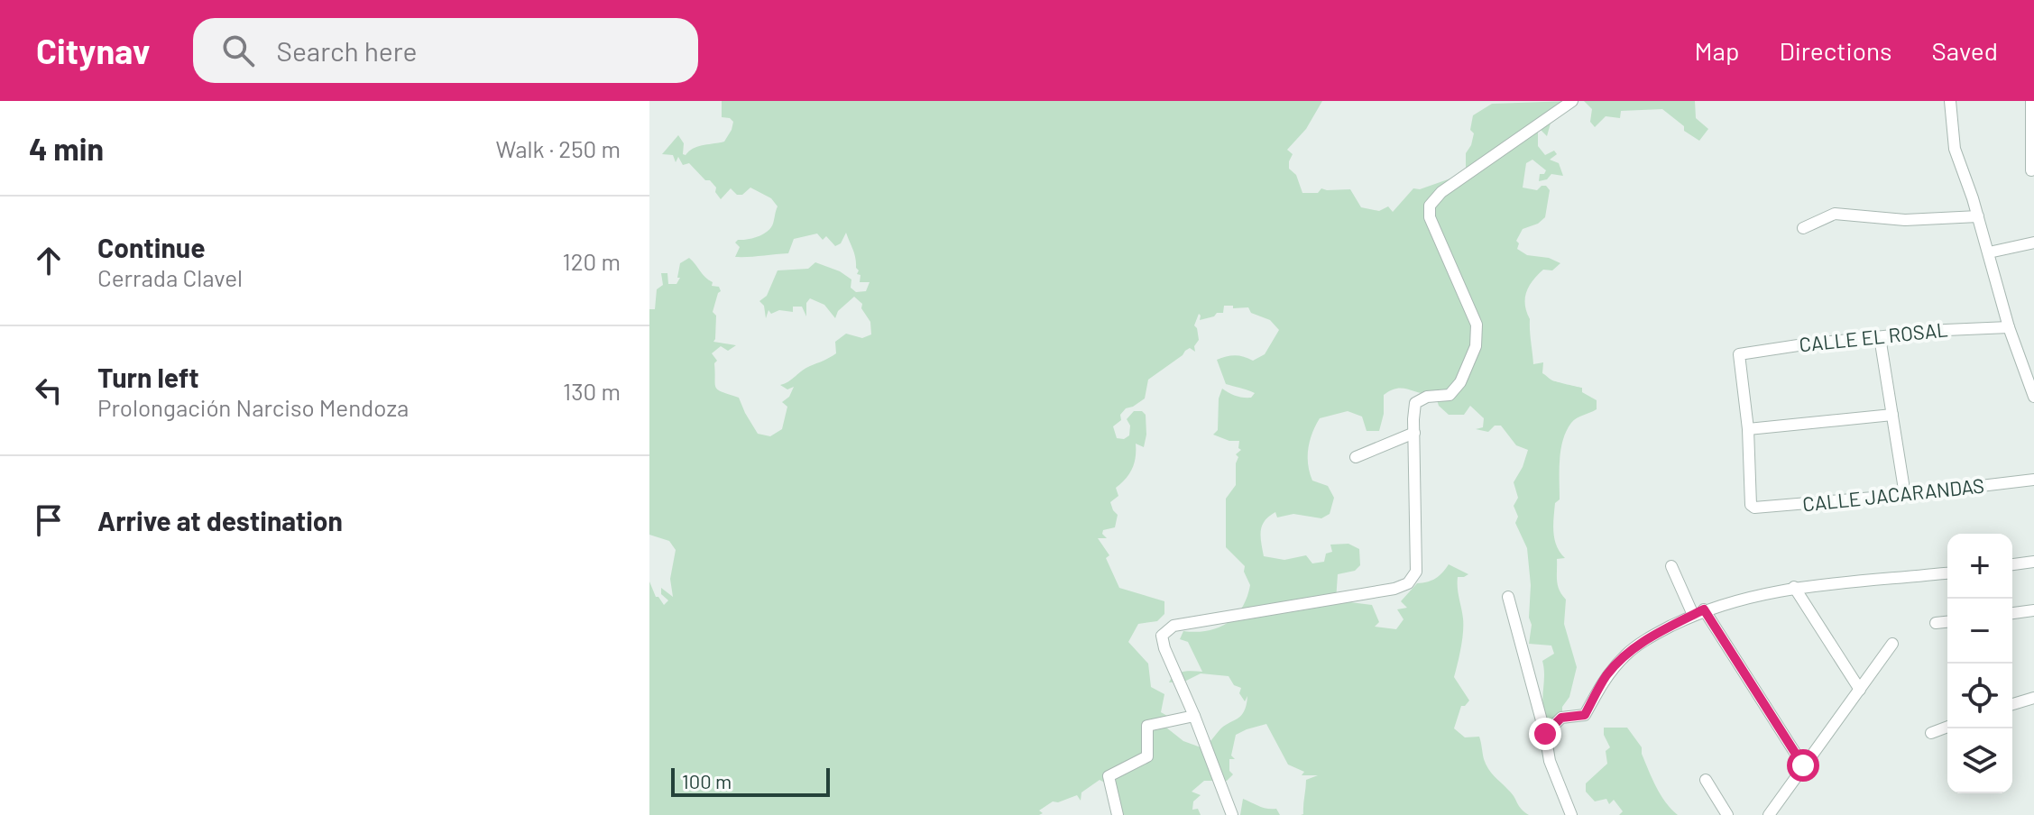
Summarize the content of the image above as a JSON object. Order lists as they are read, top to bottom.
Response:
{
  "streets": {
    "street": ["CALLE EL ROSAL", "CALLE JACARANDAS"]
  },
  "crossings": [
    ["CALLE EL ROSAL", "CALLE JACARANDAS"]
  ],
  "scale_bar": "100 m",
  "page": {
    "header": "Citynav",
    "search": "Search here",
    "nav": ["Map", "Directions", "Saved"],
    "heading": ["4 min", "Walk · 250 m"],
    "list": [
      ["Continue", "Cerrada Clavel", "120 m"],
      ["Turn left", "Prolongación Narciso Mendoza", "130 m"],
      "Arrive at destination"
    ],
    "map_buttons": ["+", "−"],
    "scale": "100 m"
  }
}
